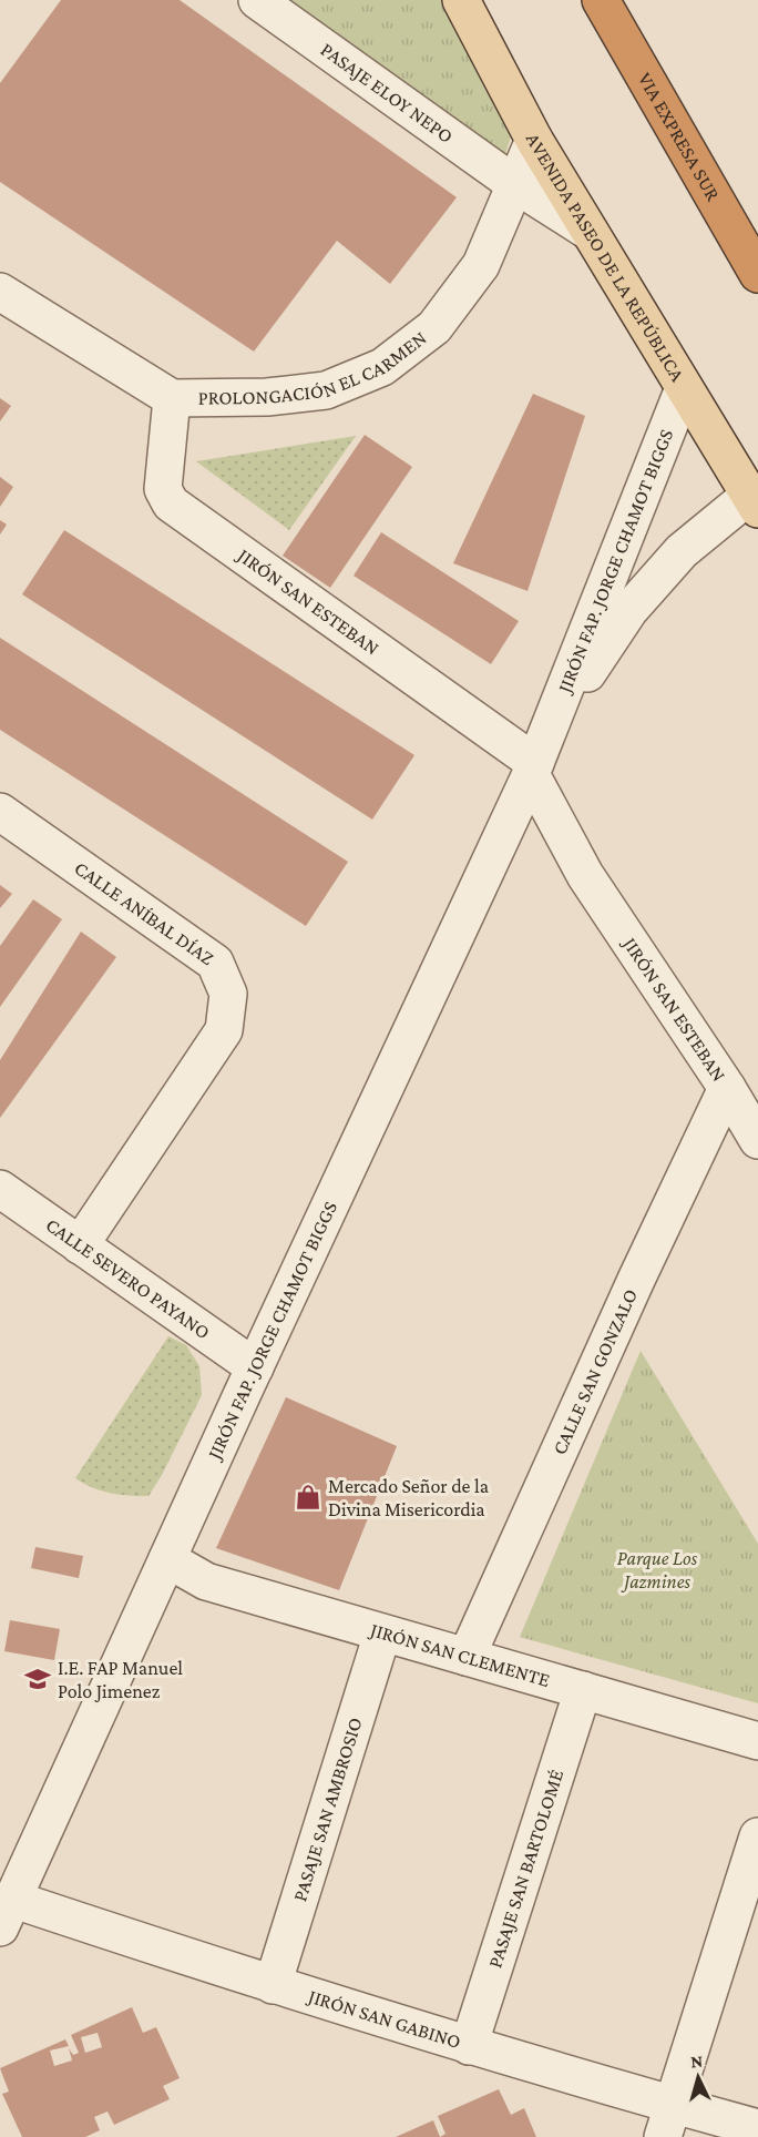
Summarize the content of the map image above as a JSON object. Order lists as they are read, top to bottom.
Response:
{
  "streets": {
    "highway": ["VIA EXPRESA SUR"],
    "main road": ["AVENIDA PASEO DE LA REPÚBLICA"],
    "street": [
      "PASAJE ELOY NEPO",
      "PROLONGACIÓN EL CARMEN",
      "JIRÓN FAP. JORGE CHAMOT BIGGS",
      "JIRÓN SAN ESTEBAN",
      "CALLE ANÍBAL DÍAZ",
      "CALLE SEVERO PAYANO",
      "CALLE SAN GONZALO",
      "JIRÓN SAN CLEMENTE",
      "PASAJE SAN AMBROSIO",
      "PASAJE SAN BARTOLOMÉ",
      "JIRÓN SAN GABINO"
    ]
  },
  "crossings": [
    ["PASAJE ELOY NEPO", "AVENIDA PASEO DE LA REPÚBLICA"],
    ["PASAJE ELOY NEPO", "PROLONGACIÓN EL CARMEN"],
    ["AVENIDA PASEO DE LA REPÚBLICA", "PROLONGACIÓN EL CARMEN"],
    ["AVENIDA PASEO DE LA REPÚBLICA", "JIRÓN FAP. JORGE CHAMOT BIGGS"],
    ["PROLONGACIÓN EL CARMEN", "JIRÓN SAN ESTEBAN"],
    ["JIRÓN FAP. JORGE CHAMOT BIGGS", "JIRÓN SAN ESTEBAN"],
    ["JIRÓN FAP. JORGE CHAMOT BIGGS", "CALLE SEVERO PAYANO"],
    ["JIRÓN FAP. JORGE CHAMOT BIGGS", "JIRÓN SAN CLEMENTE"],
    ["JIRÓN FAP. JORGE CHAMOT BIGGS", "JIRÓN SAN GABINO"],
    ["JIRÓN SAN ESTEBAN", "CALLE SAN GONZALO"],
    ["CALLE ANÍBAL DÍAZ", "CALLE SEVERO PAYANO"],
    ["CALLE SAN GONZALO", "JIRÓN SAN CLEMENTE"],
    ["JIRÓN SAN CLEMENTE", "PASAJE SAN AMBROSIO"],
    ["JIRÓN SAN CLEMENTE", "PASAJE SAN BARTOLOMÉ"],
    ["PASAJE SAN AMBROSIO", "JIRÓN SAN GABINO"],
    ["PASAJE SAN BARTOLOMÉ", "JIRÓN SAN GABINO"]
  ],
  "parks": ["Parque Los Jazmines"],
  "places": {
    "shop": ["Mercado Señor de la Divina Misericordia"],
    "school or university": ["I.E. FAP Manuel Polo Jimenez"]
  },
  "north": "top"
}
